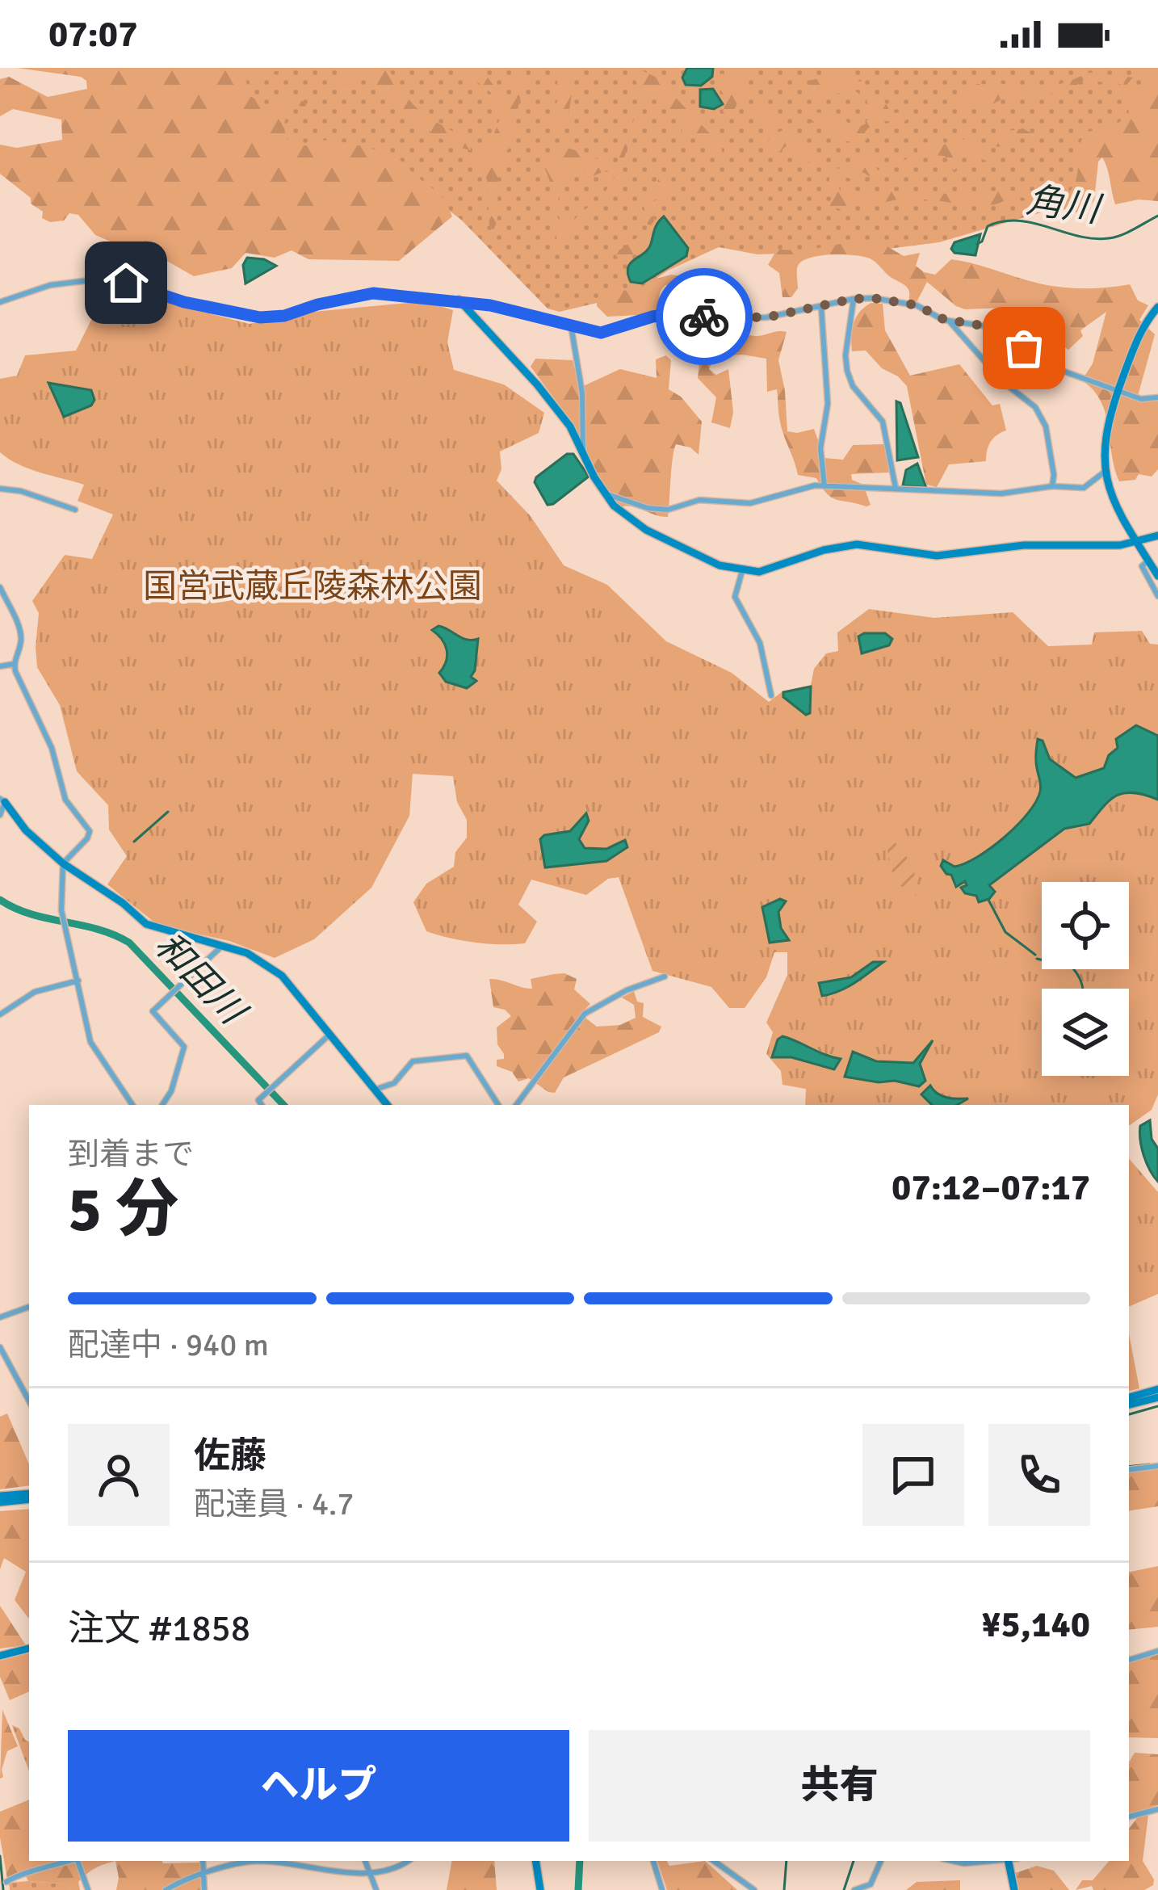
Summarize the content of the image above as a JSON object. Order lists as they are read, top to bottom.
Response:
{
  "water": ["角川", "和田川"],
  "parks": ["国営武蔵丘陵森林公園"],
  "page": {
    "status": "07:07",
    "heading": ["5 分", "到着まで", "07:12–07:17"],
    "panel": [
      "佐藤",
      "配達員 · 4.7",
      "注文 #1858",
      "¥5,140"
    ],
    "bar": "配達中 · 940 m",
    "buttons": ["ヘルプ", "共有"]
  }
}
